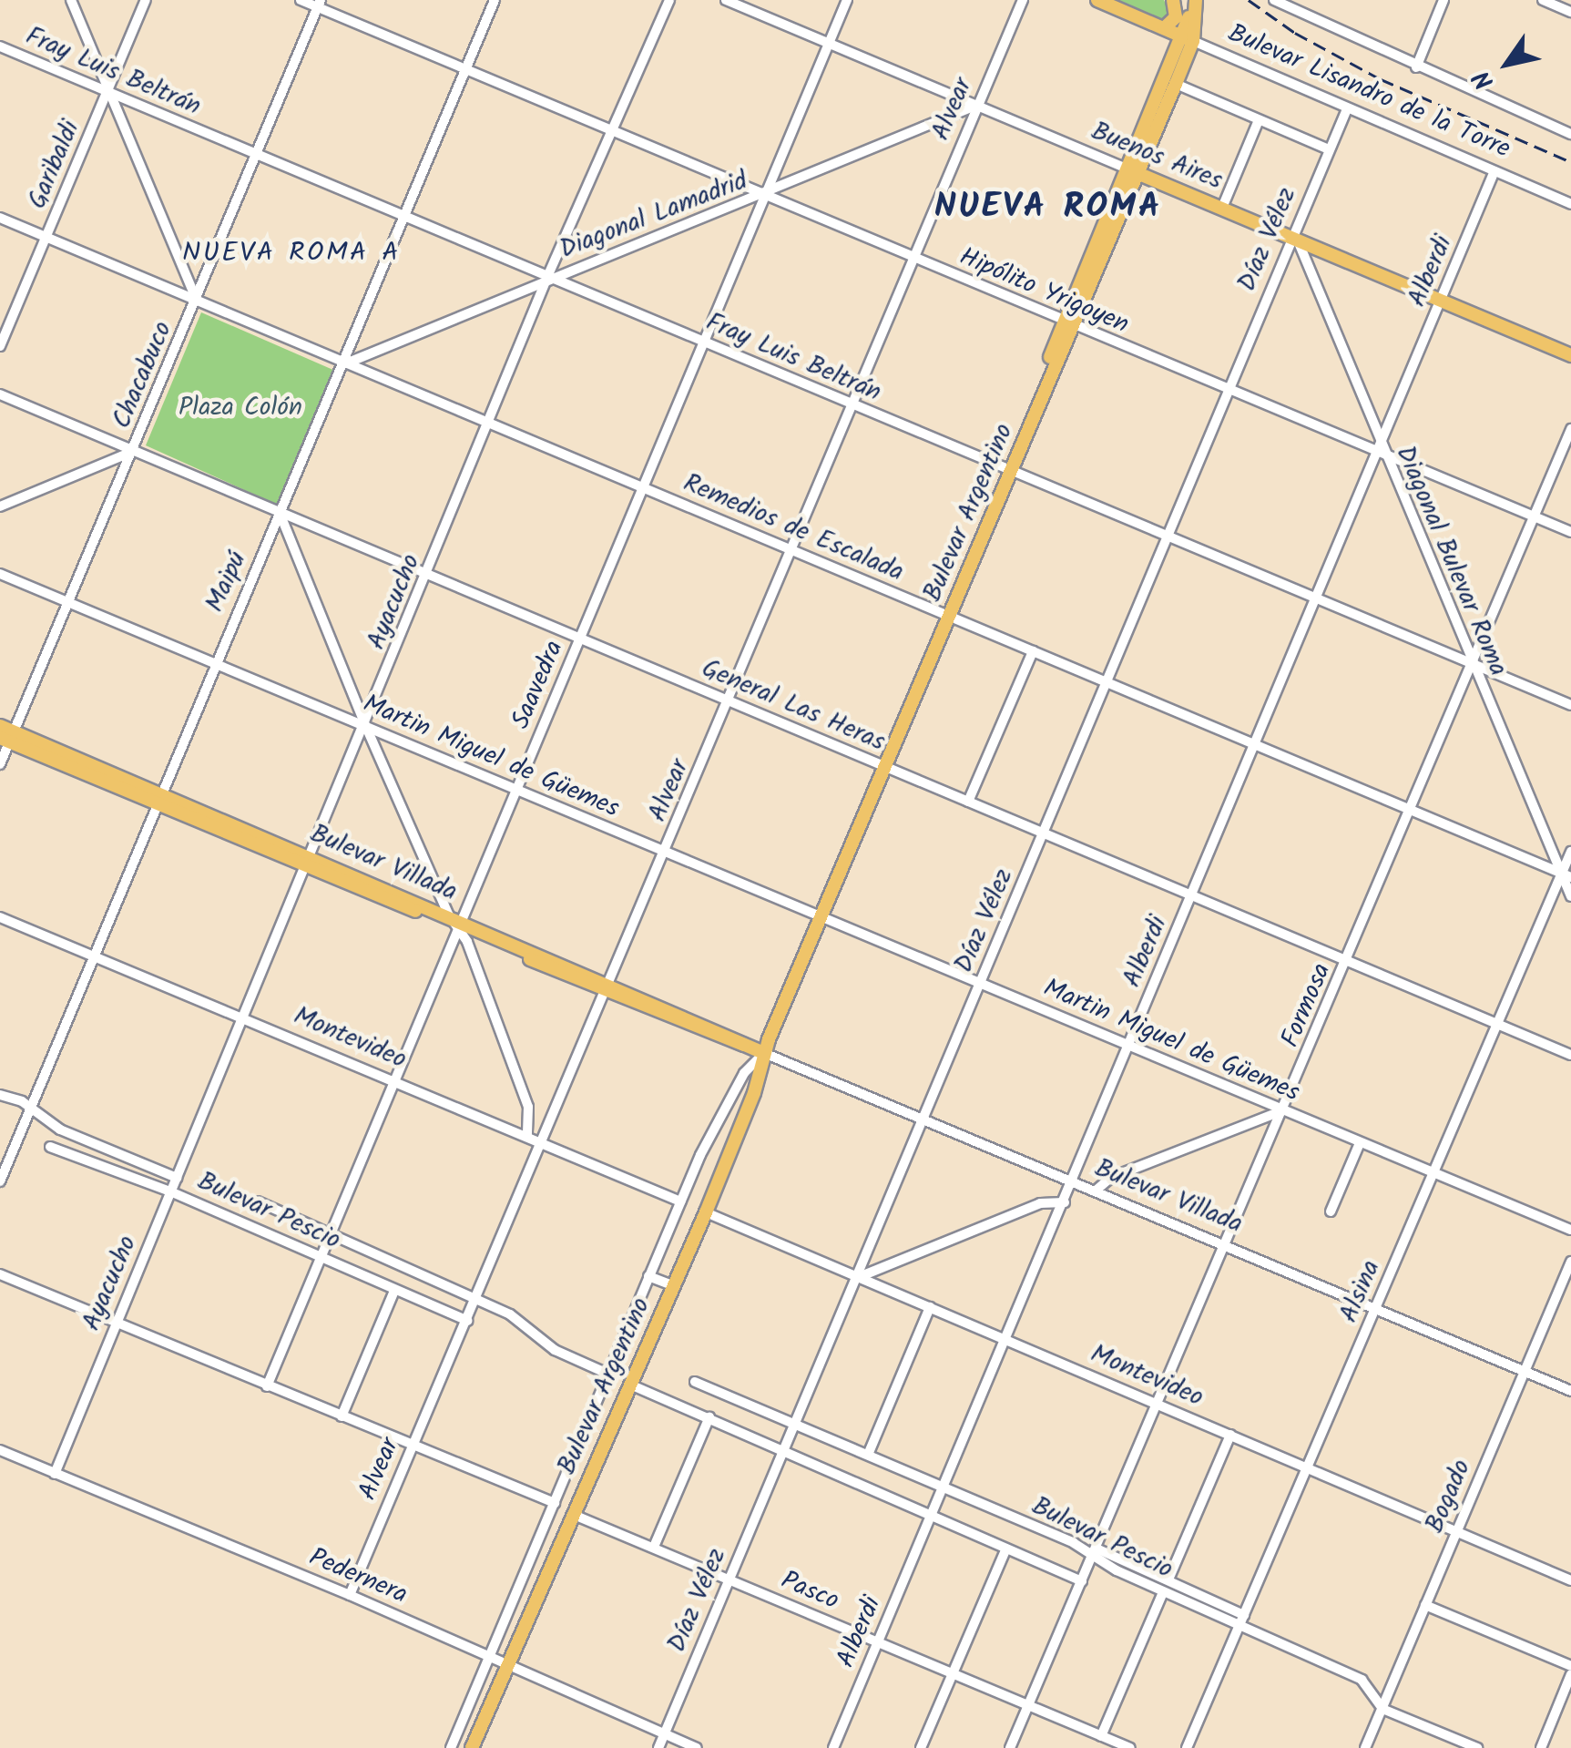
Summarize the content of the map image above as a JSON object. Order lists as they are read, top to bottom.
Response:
{
  "streets": {
    "main road": [
      "Bulevar Lisandro de la Torre",
      "Buenos Aires",
      "Bulevar Argentino",
      "Bulevar Villada"
    ],
    "street": [
      "Fray Luis Beltrán",
      "Alvear",
      "Garibaldi",
      "Diagonal Lamadrid",
      "Díaz Vélez",
      "Alberdi",
      "Hipólito Yrigoyen",
      "Chacabuco",
      "Remedios de Escalada",
      "Diagonal Bulevar Roma",
      "Maipú",
      "Ayacucho",
      "Saavedra",
      "General Las Heras",
      "Martin Miguel de Güemes",
      "Formosa",
      "Montevideo",
      "Bulevar Pescio",
      "Alsina",
      "Bogado",
      "Pedernera",
      "Pasco"
    ]
  },
  "crossings": [
    ["Fray Luis Beltrán", "Alvear"],
    ["Fray Luis Beltrán", "Garibaldi"],
    ["Fray Luis Beltrán", "Diagonal Lamadrid"],
    ["Fray Luis Beltrán", "Díaz Vélez"],
    ["Fray Luis Beltrán", "Alberdi"],
    ["Fray Luis Beltrán", "Chacabuco"],
    ["Fray Luis Beltrán", "Bulevar Argentino"],
    ["Fray Luis Beltrán", "Diagonal Bulevar Roma"],
    ["Fray Luis Beltrán", "Maipú"],
    ["Fray Luis Beltrán", "Ayacucho"],
    ["Fray Luis Beltrán", "Saavedra"],
    ["Fray Luis Beltrán", "Formosa"],
    ["Bulevar Lisandro de la Torre", "Díaz Vélez"],
    ["Bulevar Lisandro de la Torre", "Alberdi"],
    ["Bulevar Lisandro de la Torre", "Bulevar Argentino"],
    ["Alvear", "Buenos Aires"],
    ["Alvear", "Diagonal Lamadrid"],
    ["Alvear", "Hipólito Yrigoyen"],
    ["Alvear", "Remedios de Escalada"],
    ["Alvear", "General Las Heras"],
    ["Alvear", "Martin Miguel de Güemes"],
    ["Alvear", "Bulevar Villada"],
    ["Alvear", "Montevideo"],
    ["Alvear", "Bulevar Pescio"],
    ["Alvear", "Pedernera"],
    ["Buenos Aires", "Diagonal Lamadrid"],
    ["Buenos Aires", "Díaz Vélez"],
    ["Buenos Aires", "Alberdi"],
    ["Buenos Aires", "Bulevar Argentino"],
    ["Buenos Aires", "Diagonal Bulevar Roma"],
    ["Buenos Aires", "Saavedra"],
    ["Garibaldi", "Remedios de Escalada"],
    ["Diagonal Lamadrid", "Hipólito Yrigoyen"],
    ["Diagonal Lamadrid", "Remedios de Escalada"],
    ["Diagonal Lamadrid", "Maipú"],
    ["Diagonal Lamadrid", "Ayacucho"],
    ["Diagonal Lamadrid", "Saavedra"],
    ["Díaz Vélez", "Hipólito Yrigoyen"],
    ["Díaz Vélez", "Remedios de Escalada"],
    ["Díaz Vélez", "Diagonal Bulevar Roma"],
    ["Díaz Vélez", "General Las Heras"],
    ["Díaz Vélez", "Martin Miguel de Güemes"],
    ["Díaz Vélez", "Bulevar Villada"],
    ["Díaz Vélez", "Montevideo"],
    ["Díaz Vélez", "Bulevar Pescio"],
    ["Díaz Vélez", "Pedernera"],
    ["Díaz Vélez", "Pasco"],
    ["Alberdi", "Hipólito Yrigoyen"],
    ["Alberdi", "Remedios de Escalada"],
    ["Alberdi", "Diagonal Bulevar Roma"],
    ["Alberdi", "General Las Heras"],
    ["Alberdi", "Martin Miguel de Güemes"],
    ["Alberdi", "Bulevar Villada"],
    ["Alberdi", "Montevideo"],
    ["Alberdi", "Bulevar Pescio"],
    ["Alberdi", "Pasco"],
    ["Hipólito Yrigoyen", "Chacabuco"],
    ["Hipólito Yrigoyen", "Bulevar Argentino"],
    ["Hipólito Yrigoyen", "Diagonal Bulevar Roma"],
    ["Hipólito Yrigoyen", "Maipú"],
    ["Hipólito Yrigoyen", "Ayacucho"],
    ["Hipólito Yrigoyen", "Saavedra"],
    ["Hipólito Yrigoyen", "Formosa"],
    ["Chacabuco", "Remedios de Escalada"],
    ["Chacabuco", "General Las Heras"],
    ["Chacabuco", "Martin Miguel de Güemes"],
    ["Chacabuco", "Bulevar Villada"],
    ["Bulevar Argentino", "Remedios de Escalada"],
    ["Bulevar Argentino", "General Las Heras"],
    ["Bulevar Argentino", "Martin Miguel de Güemes"],
    ["Bulevar Argentino", "Bulevar Villada"],
    ["Bulevar Argentino", "Montevideo"],
    ["Bulevar Argentino", "Bulevar Pescio"],
    ["Bulevar Argentino", "Pedernera"],
    ["Bulevar Argentino", "Pasco"],
    ["Remedios de Escalada", "Diagonal Bulevar Roma"],
    ["Remedios de Escalada", "Maipú"],
    ["Remedios de Escalada", "Ayacucho"],
    ["Remedios de Escalada", "Saavedra"],
    ["Remedios de Escalada", "Formosa"],
    ["Remedios de Escalada", "Alsina"],
    ["Diagonal Bulevar Roma", "Formosa"],
    ["Diagonal Bulevar Roma", "Alsina"],
    ["Maipú", "General Las Heras"],
    ["Maipú", "Martin Miguel de Güemes"],
    ["Maipú", "Bulevar Villada"],
    ["Maipú", "Montevideo"],
    ["Maipú", "Bulevar Pescio"],
    ["Ayacucho", "General Las Heras"],
    ["Ayacucho", "Martin Miguel de Güemes"],
    ["Ayacucho", "Bulevar Villada"],
    ["Ayacucho", "Montevideo"],
    ["Ayacucho", "Bulevar Pescio"],
    ["Ayacucho", "Pedernera"],
    ["Saavedra", "General Las Heras"],
    ["Saavedra", "Martin Miguel de Güemes"],
    ["Saavedra", "Bulevar Villada"],
    ["Saavedra", "Montevideo"],
    ["Saavedra", "Bulevar Pescio"],
    ["General Las Heras", "Formosa"],
    ["General Las Heras", "Alsina"],
    ["Martin Miguel de Güemes", "Formosa"],
    ["Martin Miguel de Güemes", "Alsina"],
    ["Bulevar Villada", "Formosa"],
    ["Bulevar Villada", "Alsina"],
    ["Bulevar Villada", "Bogado"],
    ["Formosa", "Montevideo"],
    ["Formosa", "Bulevar Pescio"],
    ["Formosa", "Pasco"],
    ["Montevideo", "Alsina"],
    ["Montevideo", "Bogado"],
    ["Bulevar Pescio", "Alsina"],
    ["Bulevar Pescio", "Bogado"]
  ],
  "districts": ["NUEVA ROMA", "NUEVA ROMA A"],
  "parks": ["Plaza Colón"],
  "north": "bottom left"
}
